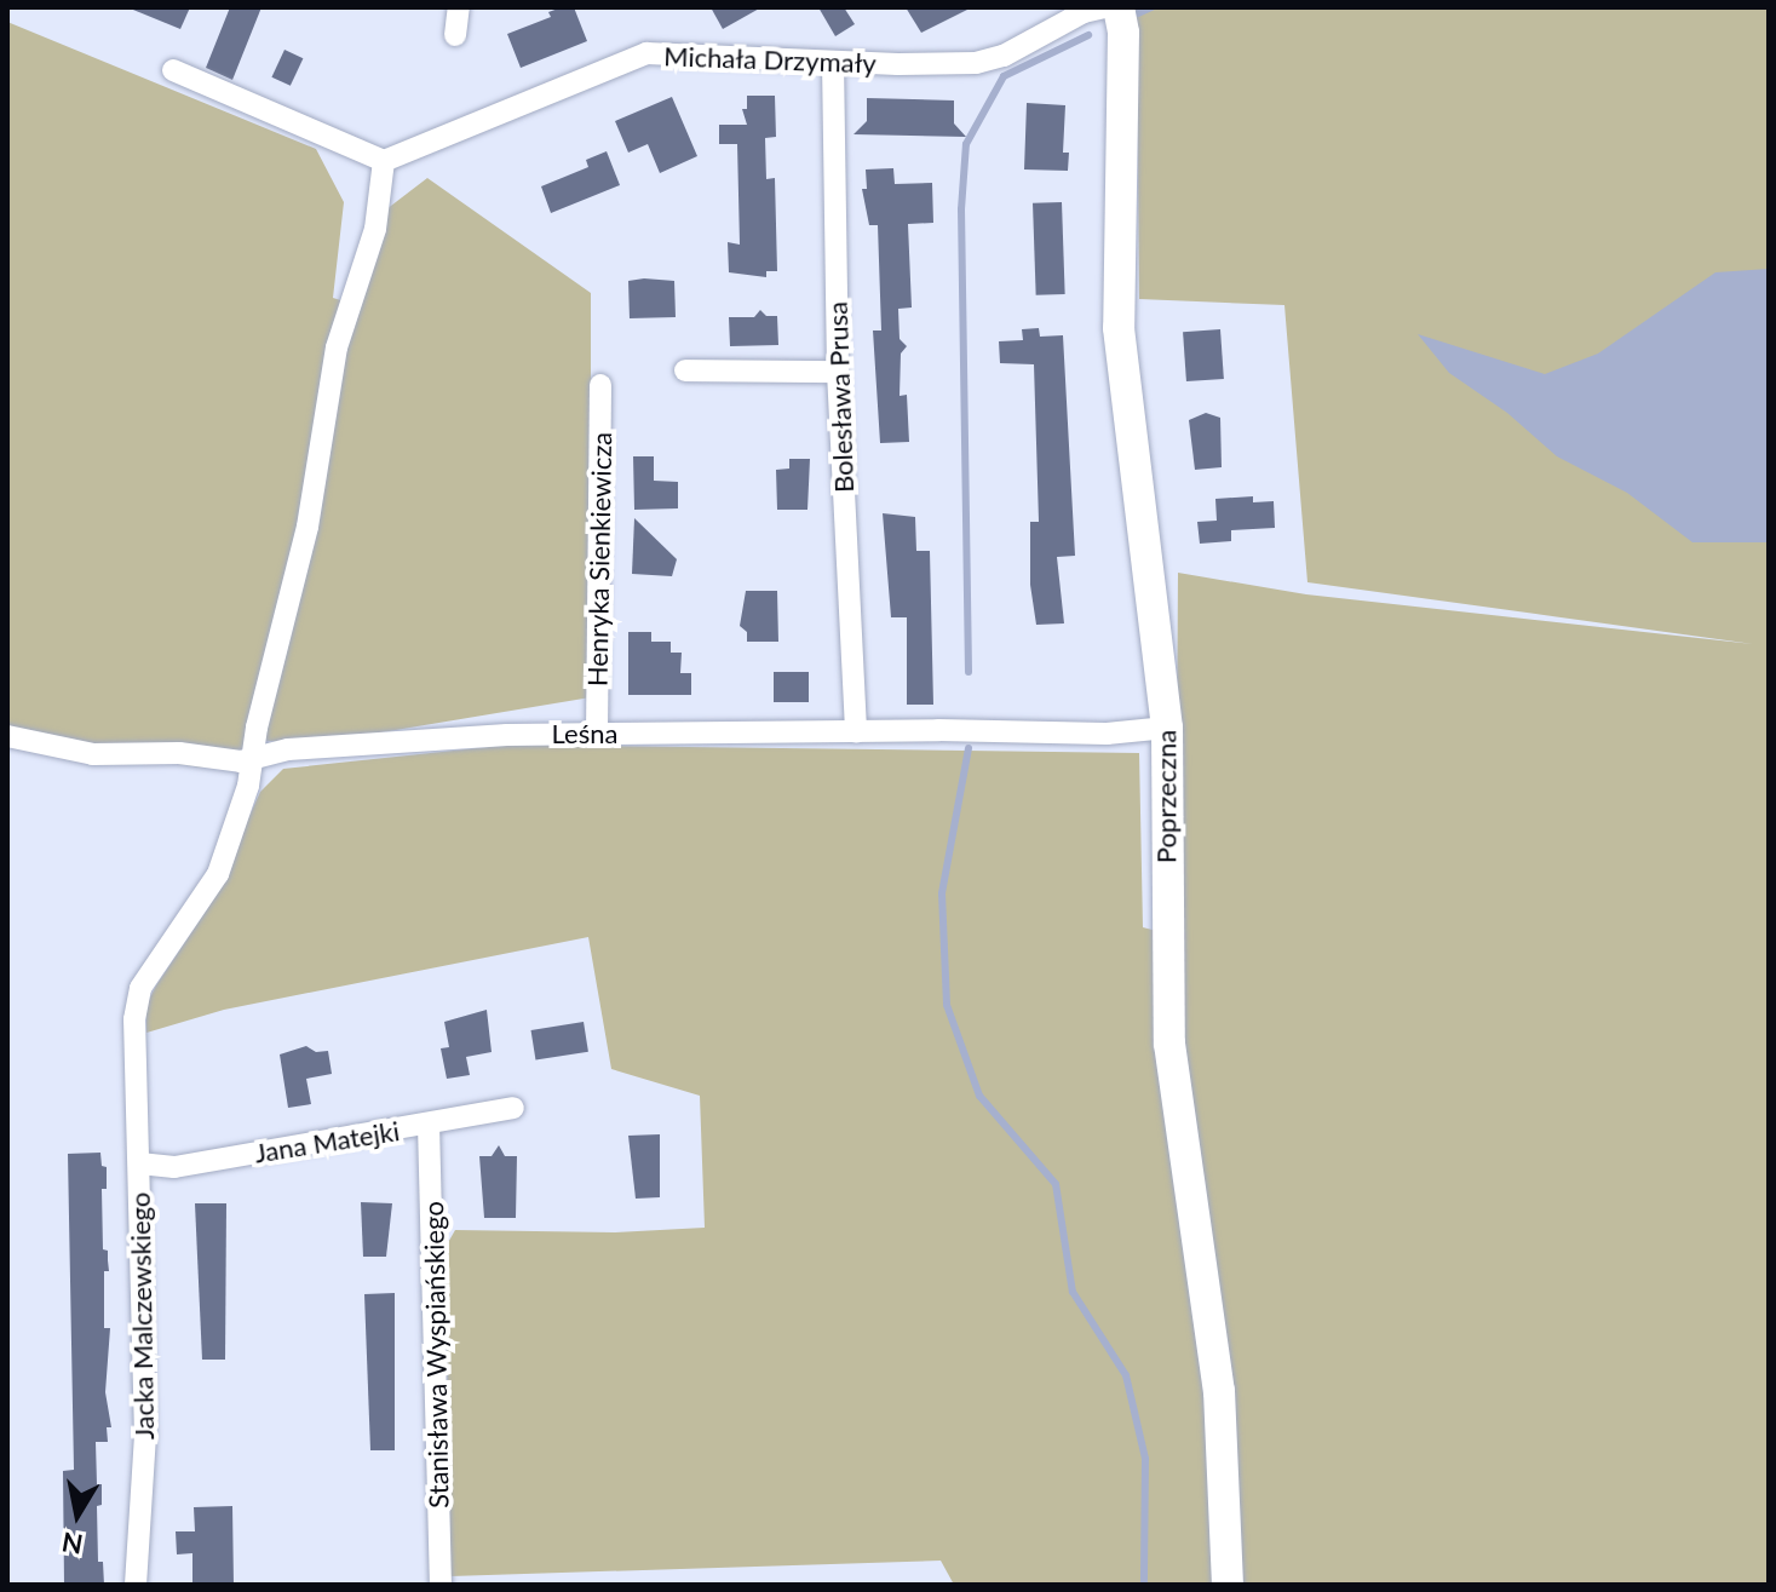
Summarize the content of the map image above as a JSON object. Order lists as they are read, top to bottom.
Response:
{
  "streets": {
    "street": [
      "Michała Drzymały",
      "Bolesława Prusa",
      "Henryka Sienkiewicza",
      "Leśna",
      "Poprzeczna",
      "Jana Matejki",
      "Jacka Malczewskiego",
      "Stanisława Wyspiańskiego"
    ]
  },
  "crossings": [
    ["Michała Drzymały", "Bolesława Prusa"],
    ["Michała Drzymały", "Jacka Malczewskiego"],
    ["Bolesława Prusa", "Leśna"],
    ["Henryka Sienkiewicza", "Leśna"],
    ["Leśna", "Poprzeczna"],
    ["Leśna", "Jacka Malczewskiego"],
    ["Jana Matejki", "Jacka Malczewskiego"],
    ["Jana Matejki", "Stanisława Wyspiańskiego"]
  ],
  "north": "bottom"
}
